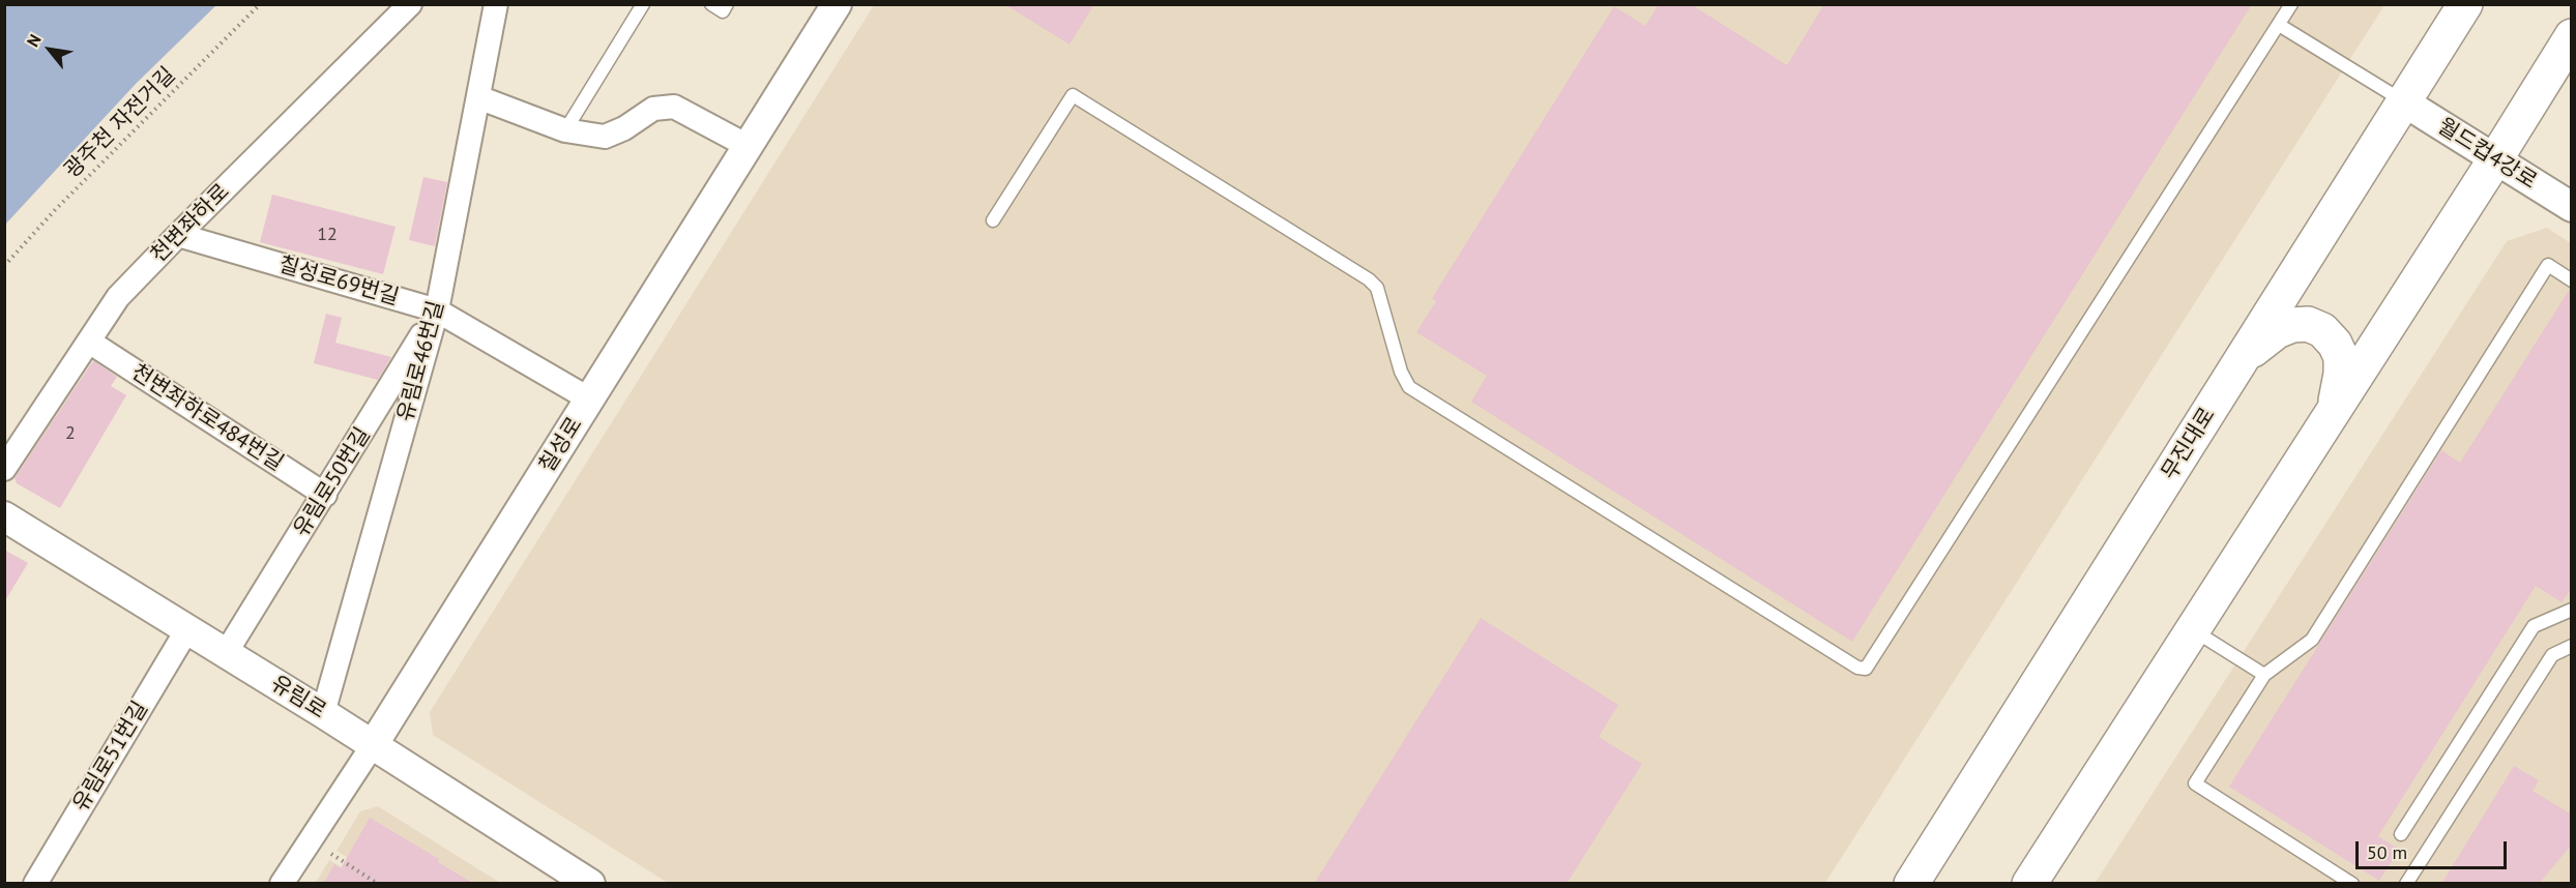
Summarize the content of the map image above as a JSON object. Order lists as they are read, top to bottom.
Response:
{
  "streets": {
    "main road": ["무진대로"],
    "street": [
      "월드컵4강로",
      "천변좌하로",
      "칠성로69번길",
      "유림로46번길",
      "천변좌하로484번길",
      "칠성로",
      "유림로50번길",
      "유림로",
      "유림로51번길"
    ],
    "path": ["광주천 자전거길"]
  },
  "crossings": [
    ["월드컵4강로", "무진대로"],
    ["천변좌하로", "칠성로69번길"],
    ["천변좌하로", "천변좌하로484번길"],
    ["칠성로69번길", "유림로46번길"],
    ["칠성로69번길", "칠성로"],
    ["칠성로69번길", "유림로50번길"],
    ["유림로46번길", "유림로50번길"],
    ["유림로46번길", "유림로"],
    ["천변좌하로484번길", "유림로50번길"],
    ["칠성로", "유림로"],
    ["유림로50번길", "유림로"],
    ["유림로", "유림로51번길"]
  ],
  "house_numbers": ["12", "2"],
  "scale_bar": "50 m",
  "north": "top left"
}
